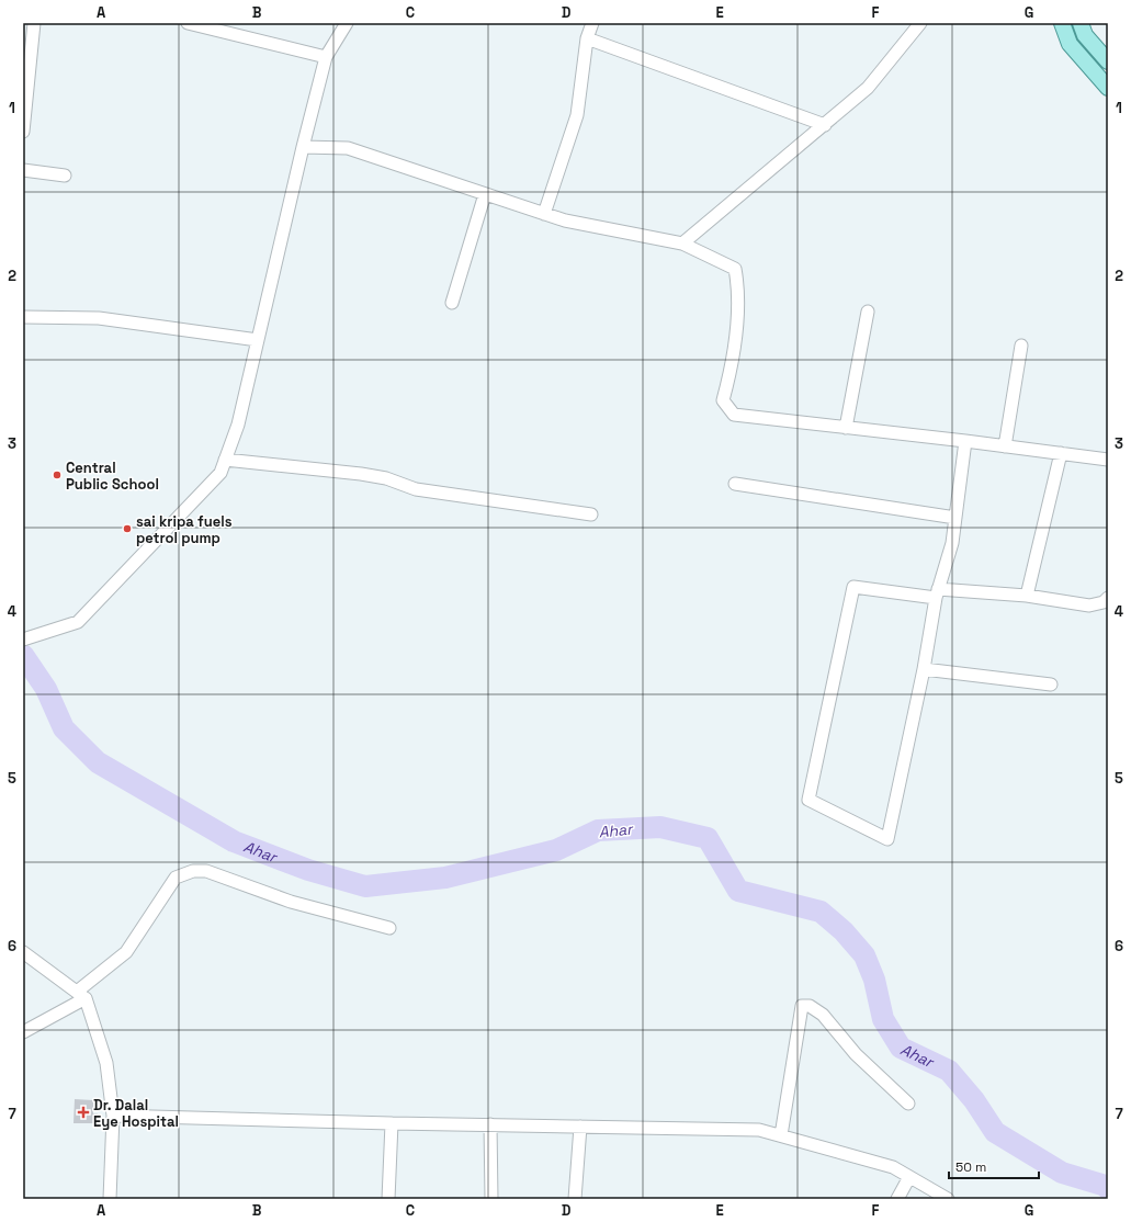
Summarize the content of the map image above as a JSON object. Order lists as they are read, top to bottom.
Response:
{
  "water": ["Ahar"],
  "places": {
    "other": ["Central Public School", "sai kripa fuels petrol pump"],
    "health": ["Dr. Dalal Eye Hospital"]
  },
  "scale_bar": "50 m",
  "grid": {
    "columns": [
      "A",
      "B",
      "C",
      "D",
      "E",
      "F",
      "G"
    ],
    "rows": [
      "1",
      "2",
      "3",
      "4",
      "5",
      "6",
      "7"
    ]
  }
}
